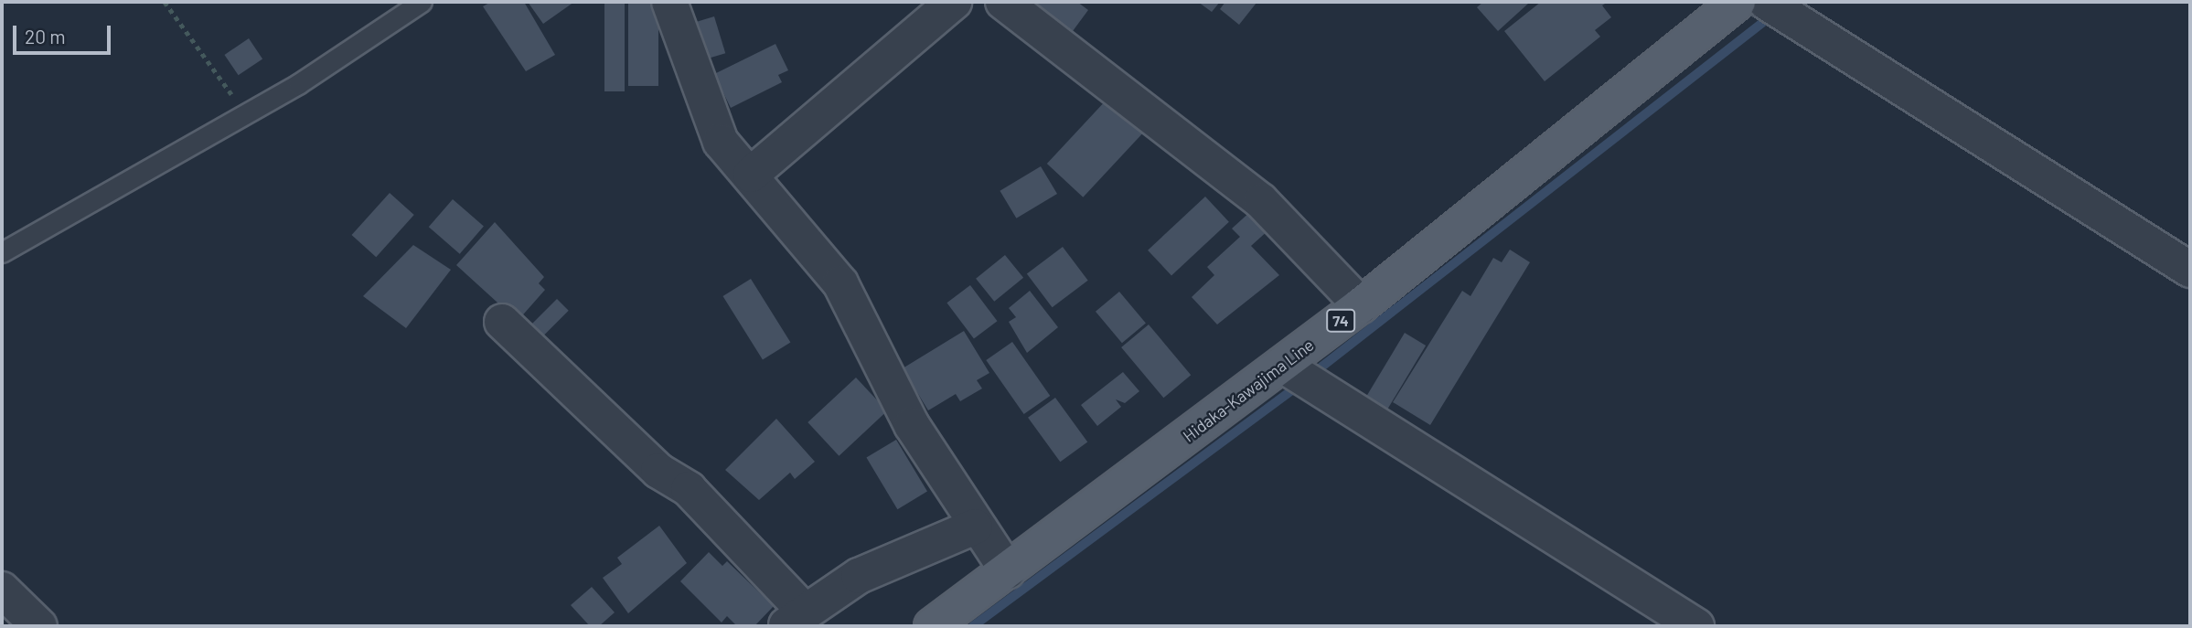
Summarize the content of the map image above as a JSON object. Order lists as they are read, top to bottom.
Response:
{
  "streets": {
    "main road": ["74", "Hidaka-Kawajima Line"]
  },
  "scale_bar": "20 m"
}
